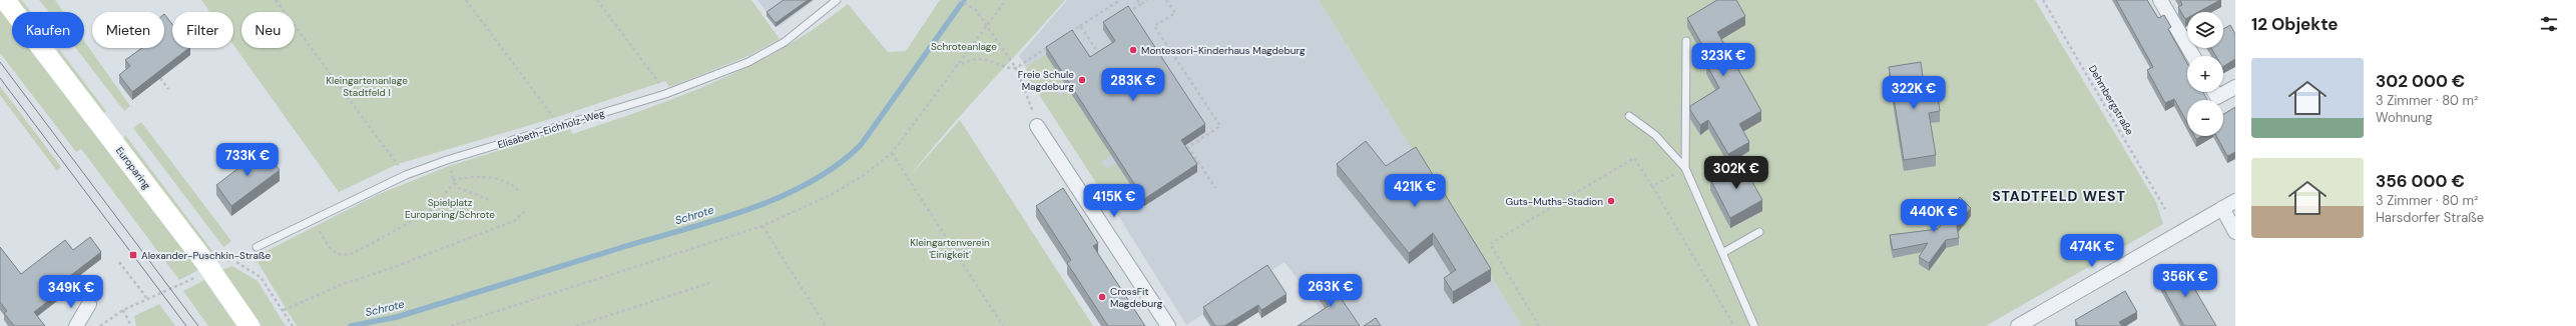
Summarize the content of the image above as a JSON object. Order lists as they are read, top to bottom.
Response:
{
  "streets": {
    "main road": ["Europaring"],
    "lane": ["Elisabeth-Eichholz-Weg"],
    "path": ["Dehmbergstraße"]
  },
  "districts": ["STADTFELD WEST"],
  "water": ["Schrote"],
  "parks": [
    "Schroteanlage",
    "Kleingartenanlage Stadtfeld I",
    "Spielplatz Europaring/Schrote",
    "Kleingartenverein 'Einigkeit'"
  ],
  "places": {
    "other": [
      "Montessori-Kinderhaus Magdeburg",
      "Freie Schule Magdeburg",
      "Guts-Muths-Stadion",
      "CrossFit Magdeburg"
    ],
    "transit": ["Alexander-Puschkin-Straße"]
  },
  "page": {
    "heading": "12 Objekte",
    "map_buttons": ["+", "−"],
    "chip": [
      "Kaufen",
      "Mieten",
      "Filter",
      "Neu"
    ],
    "price": [
      "323K €",
      "283K €",
      "322K €",
      "733K €",
      "302K €",
      "421K €",
      "415K €",
      "440K €",
      "474K €",
      "356K €",
      "263K €",
      "349K €"
    ],
    "list": [
      {
        "name": "302 000 €",
        "note": "3 Zimmer · 80 m² · Wohnung"
      },
      {
        "name": "356 000 €",
        "note": "3 Zimmer · 80 m² · Harsdorfer Straße"
      }
    ]
  }
}
